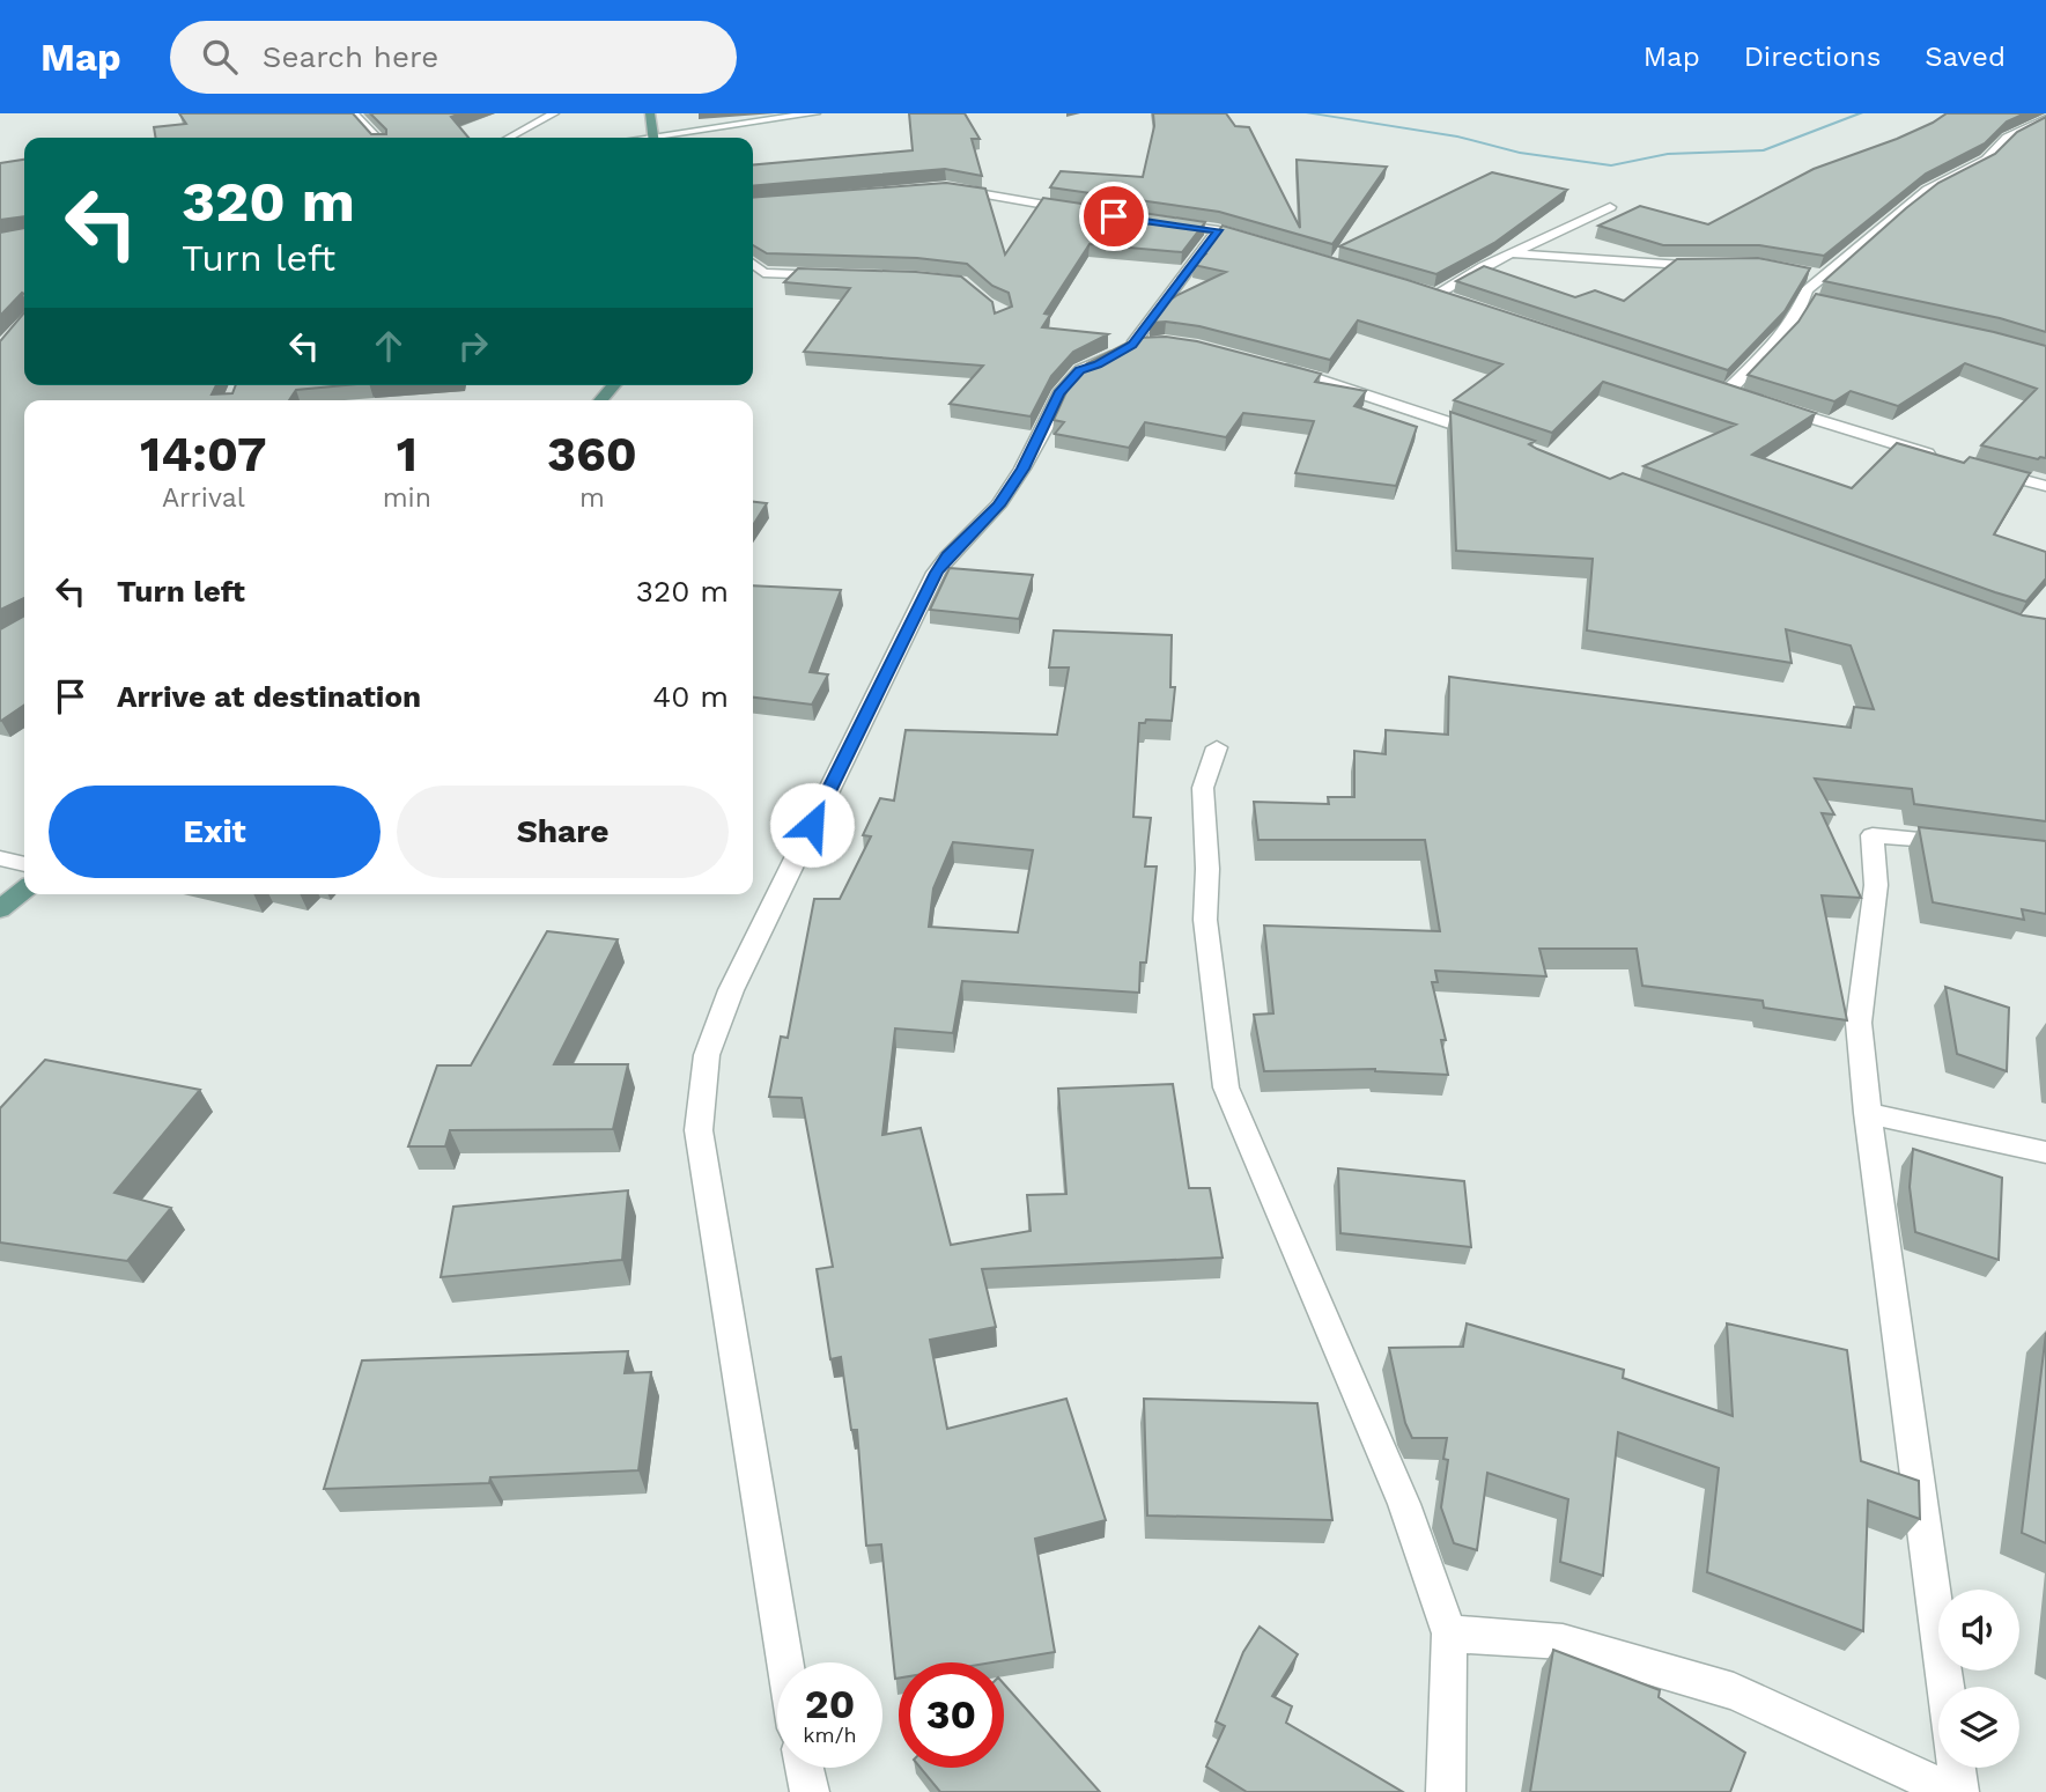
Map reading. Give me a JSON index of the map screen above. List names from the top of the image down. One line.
{"page":{"header":"Map","search":"Search here","nav":["Map","Directions","Saved"],"turn":["320 m","Turn left"],"eta":["14:07","Arrival","1","min","360","m"],"list":[{"name":"Turn left","value":"320 m"},{"name":"Arrive at destination","value":"40 m"}],"buttons":["Exit","Share"],"speed":"20 km/h","limit":"30"}}
